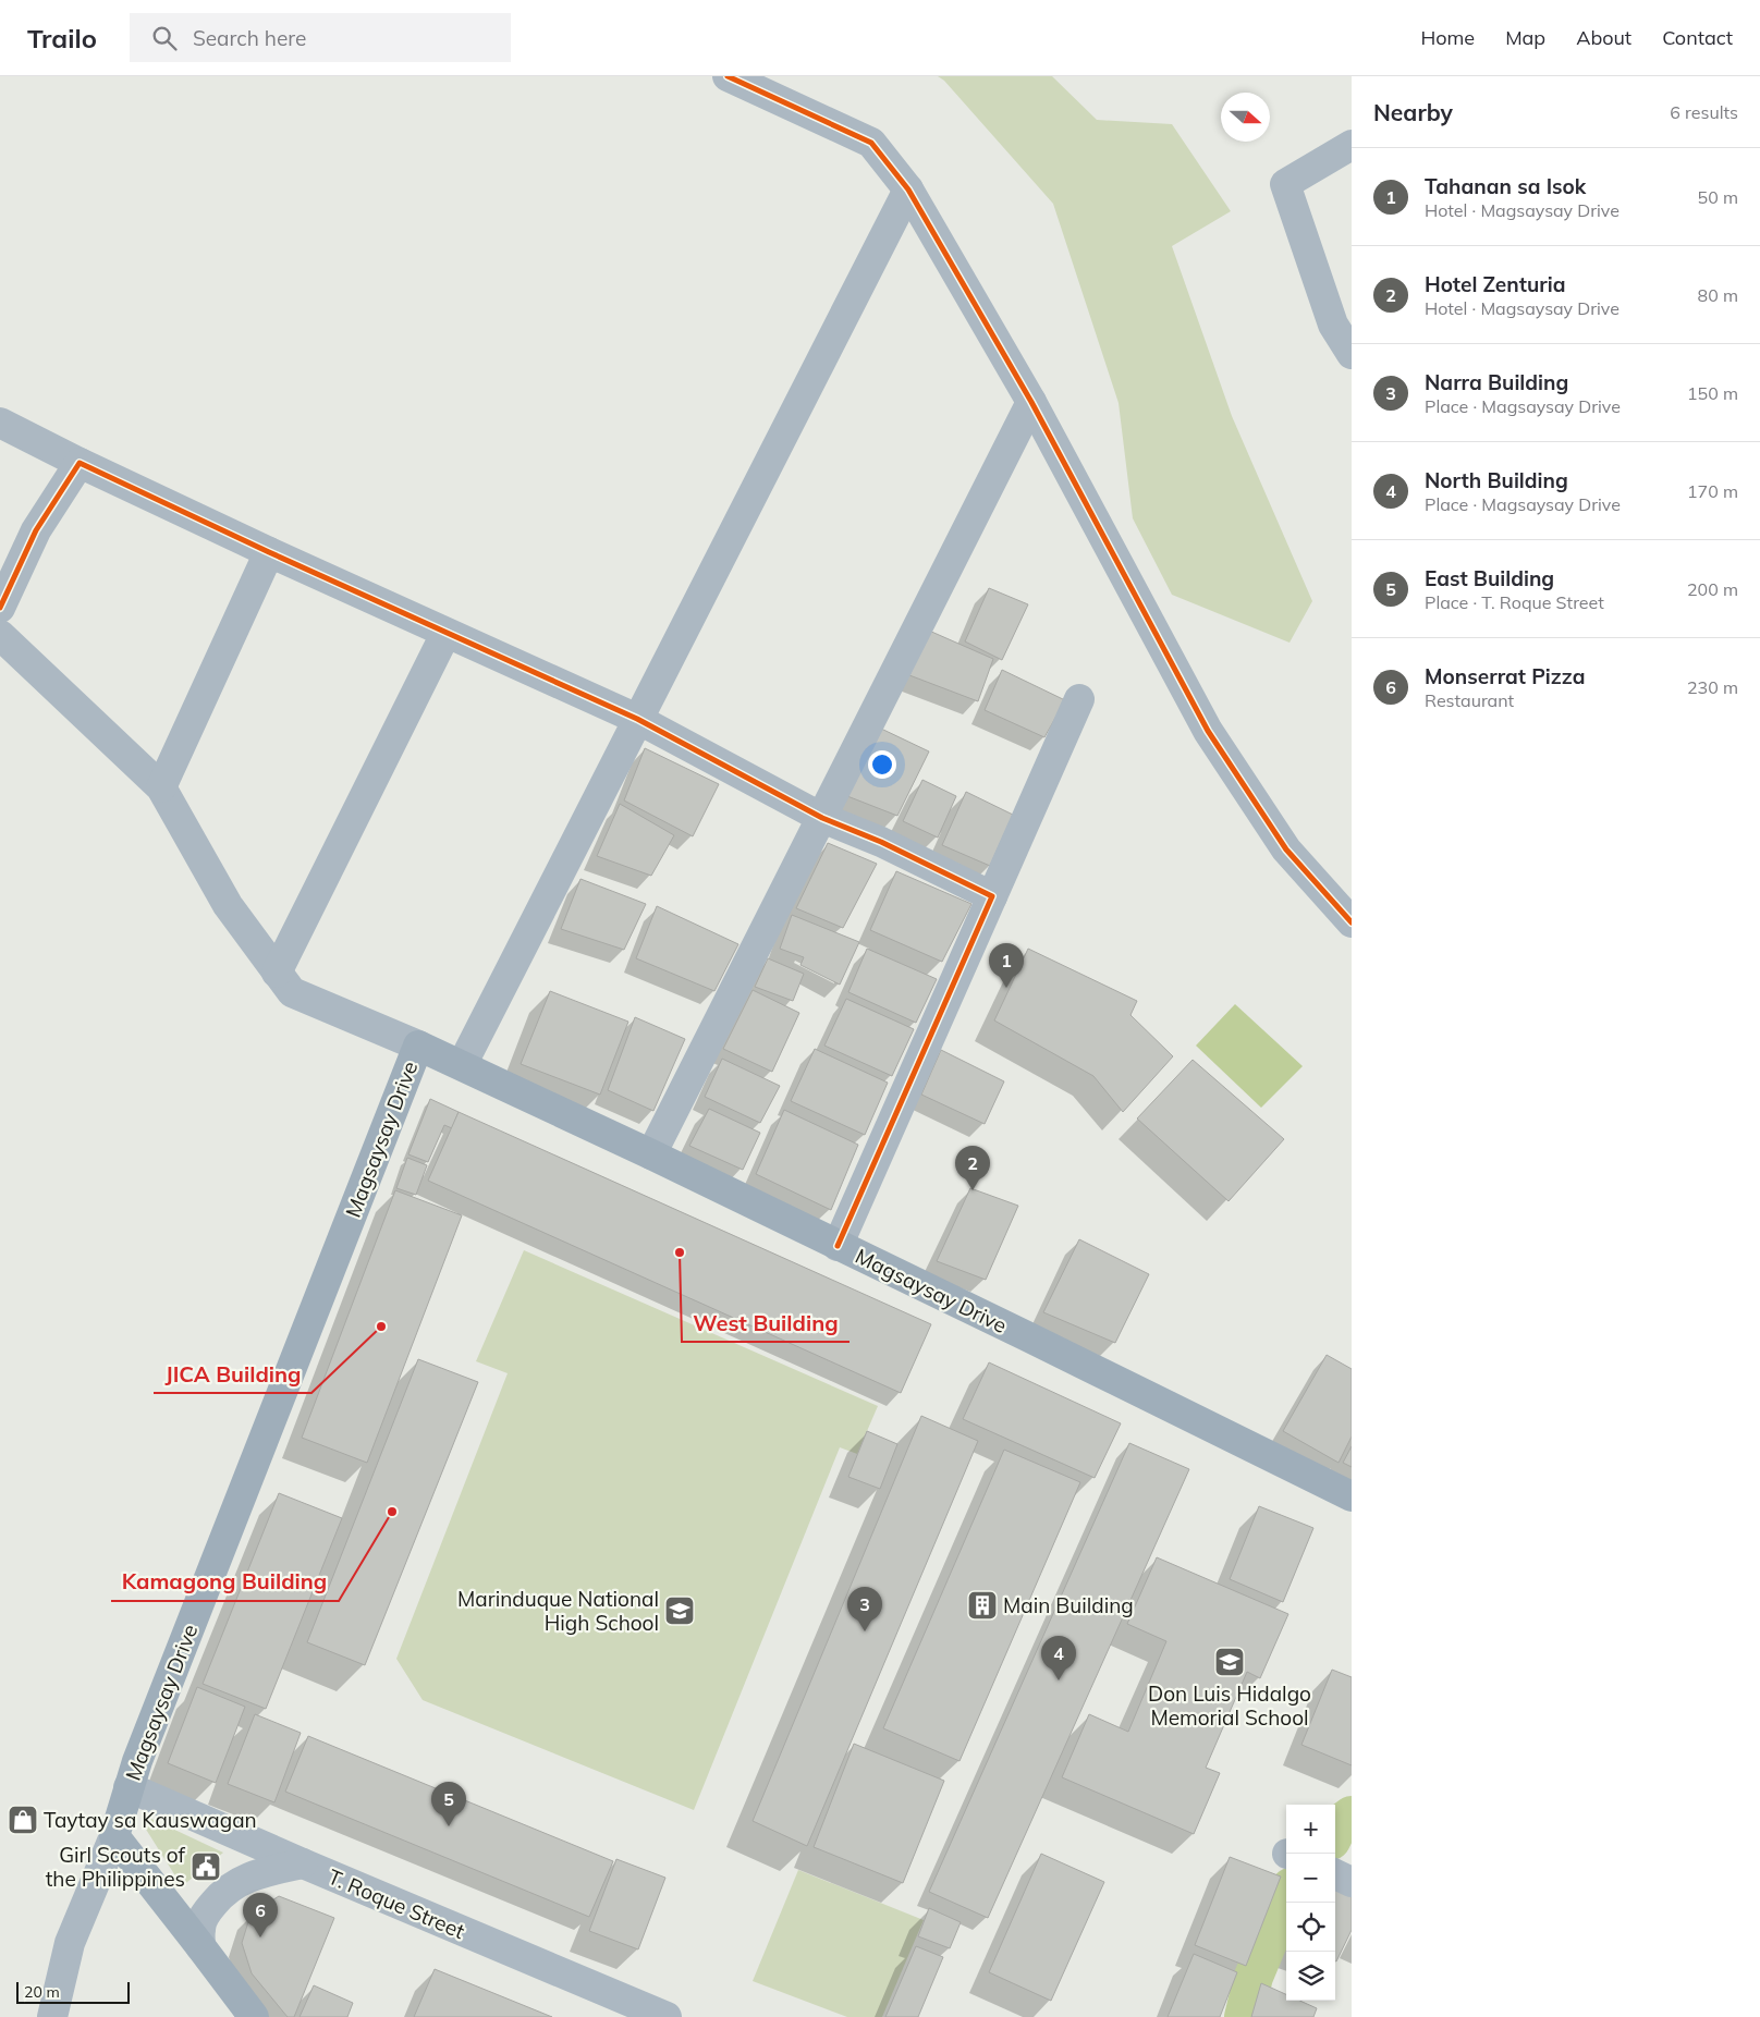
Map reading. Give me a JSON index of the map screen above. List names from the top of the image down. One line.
{"streets":{"main road":["Magsaysay Drive"],"street":["T. Roque Street"]},"crossings":[["Magsaysay Drive","T. Roque Street"]],"places":{"other":["West Building","JICA Building","Kamagong Building"],"building":["Main Building"],"school or university":["Marinduque National High School","Don Luis Hidalgo Memorial School"],"shop":["Taytay sa Kauswagan"],"public building":["Girl Scouts of the Philippines"]},"scale_bar":"20 m","north":"right","page":{"header":"Trailo","search":"Search here","nav":["Home","Map","About","Contact"],"heading":["Nearby","6 results"],"list":[{"mark":"1","name":"Tahanan sa Isok","note":"Hotel · Magsaysay Drive","value":"50 m"},{"mark":"2","name":"Hotel Zenturia","note":"Hotel · Magsaysay Drive","value":"80 m"},{"mark":"3","name":"Narra Building","note":"Place · Magsaysay Drive","value":"150 m"},{"mark":"4","name":"North Building","note":"Place · Magsaysay Drive","value":"170 m"},{"mark":"5","name":"East Building","note":"Place · T. Roque Street","value":"200 m"},{"mark":"6","name":"Monserrat Pizza","note":"Restaurant","value":"230 m"}],"pins":["1","2","3","4","5","6"],"map_buttons":["+","−"],"scale":"20 m"}}
